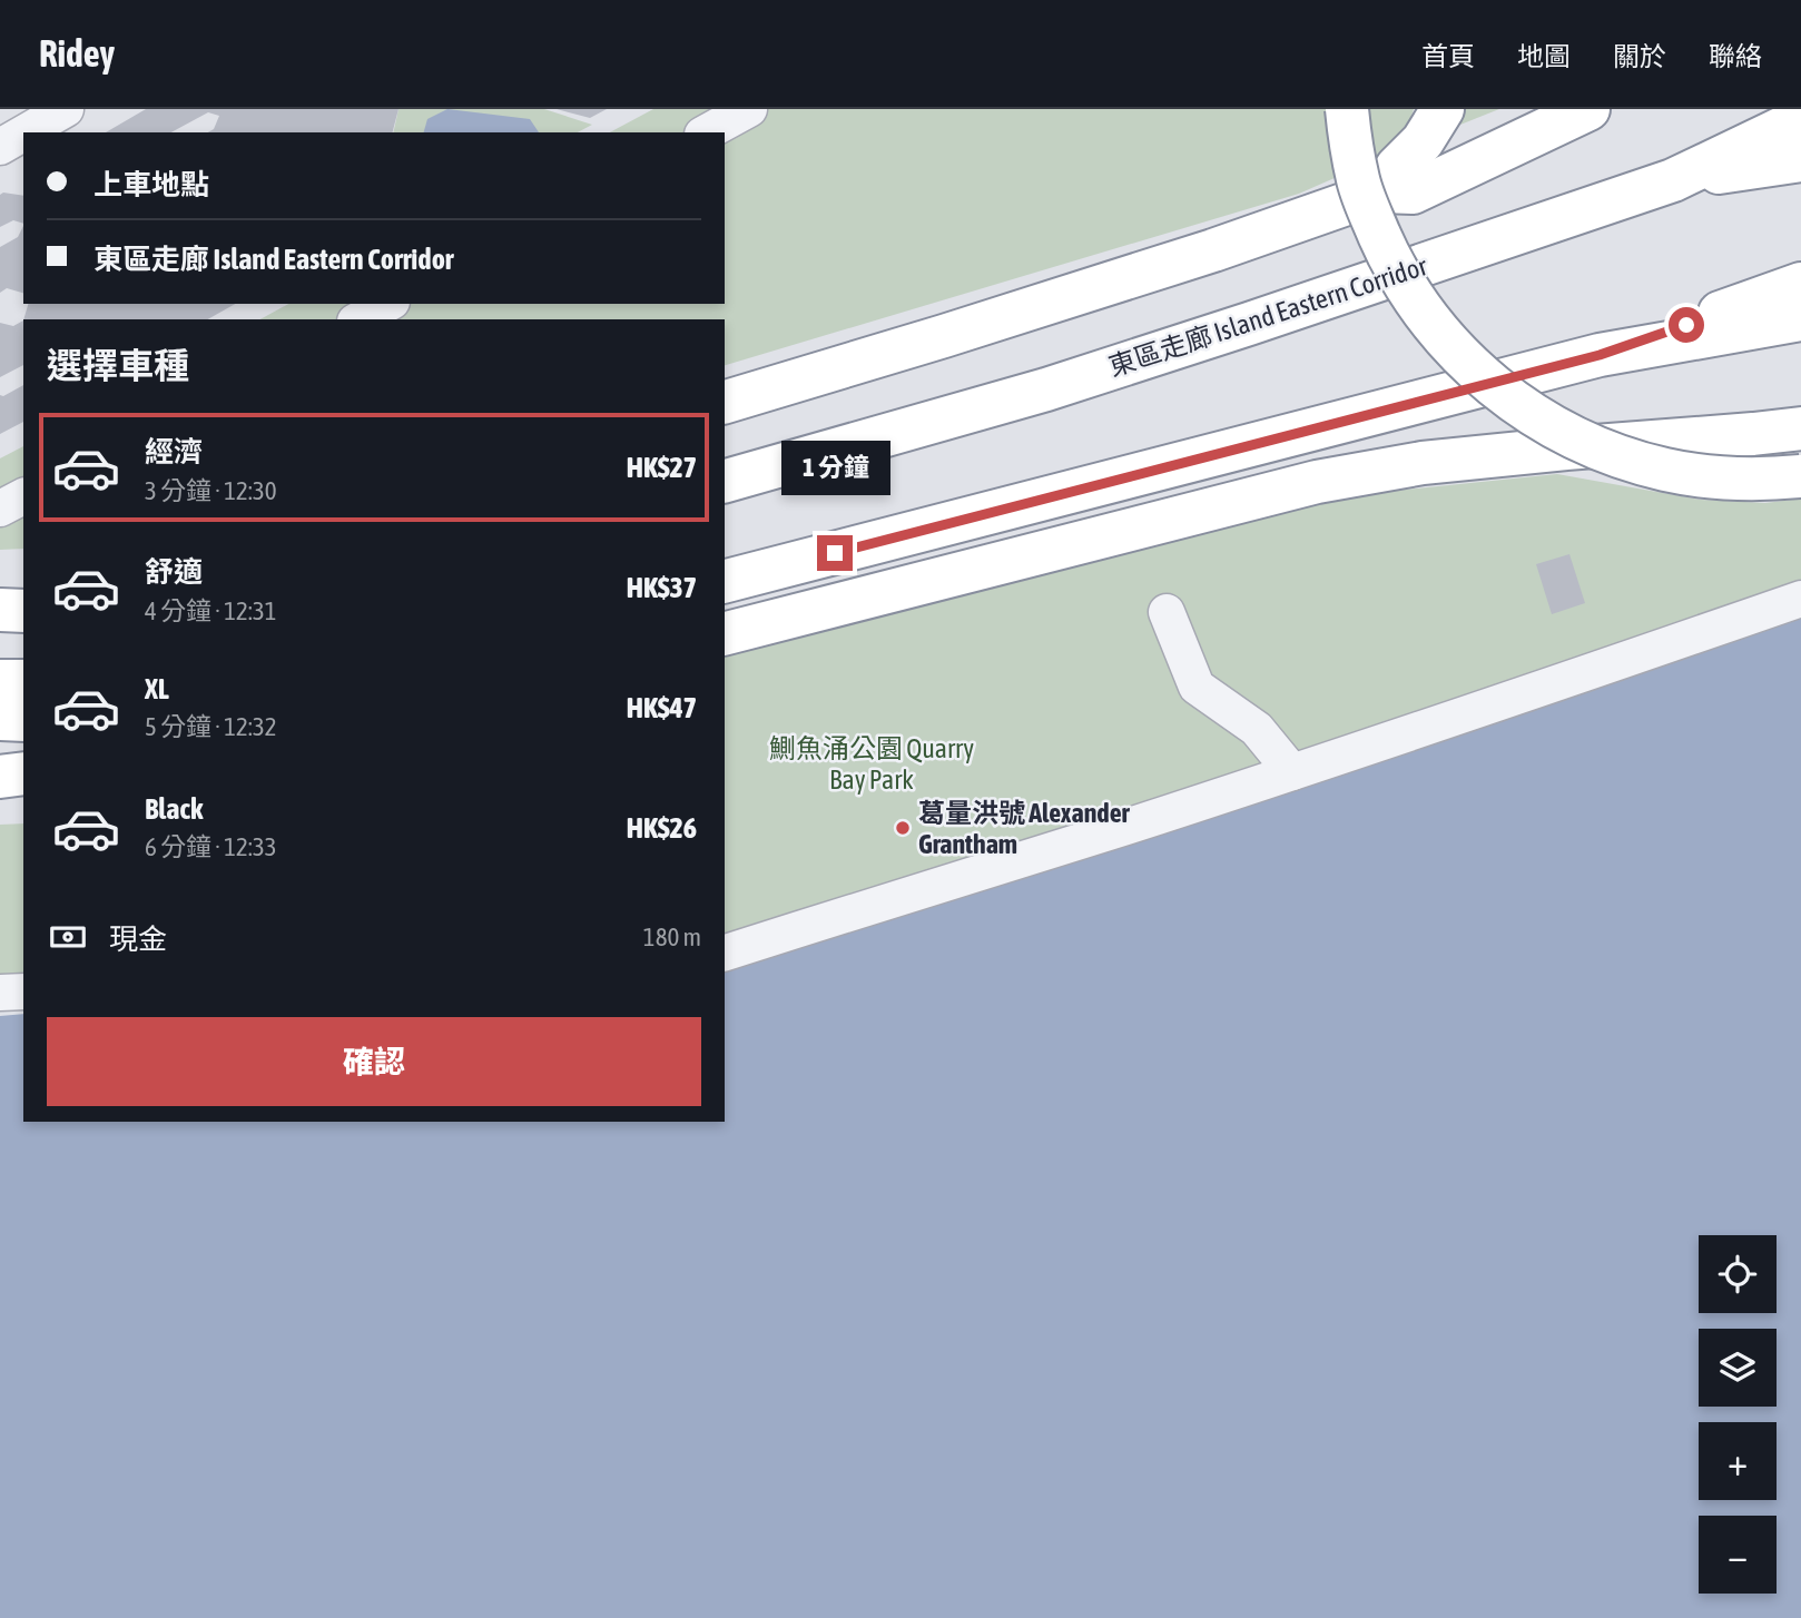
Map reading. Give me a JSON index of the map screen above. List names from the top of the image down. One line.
{"streets":{"highway":["東區走廊 Island Eastern Corridor"]},"parks":["鰂魚涌公園 Quarry Bay Park"],"places":["葛量洪號 Alexander Grantham"],"page":{"header":"Ridey","nav":["首頁","地圖","關於","聯絡"],"banner":["上車地點","東區走廊 Island Eastern Corridor"],"heading":"選擇車種","list":[{"name":"經濟","note":"3 分鐘 · 12:30","value":"HK$27"},{"name":"舒適","note":"4 分鐘 · 12:31","value":"HK$37"},{"name":"XL","note":"5 分鐘 · 12:32","value":"HK$47"},{"name":"Black","note":"6 分鐘 · 12:33","value":"HK$26"}],"bubble":"1 分鐘","pay":["現金","180 m"],"buttons":"確認","map_buttons":["+","−"]}}
